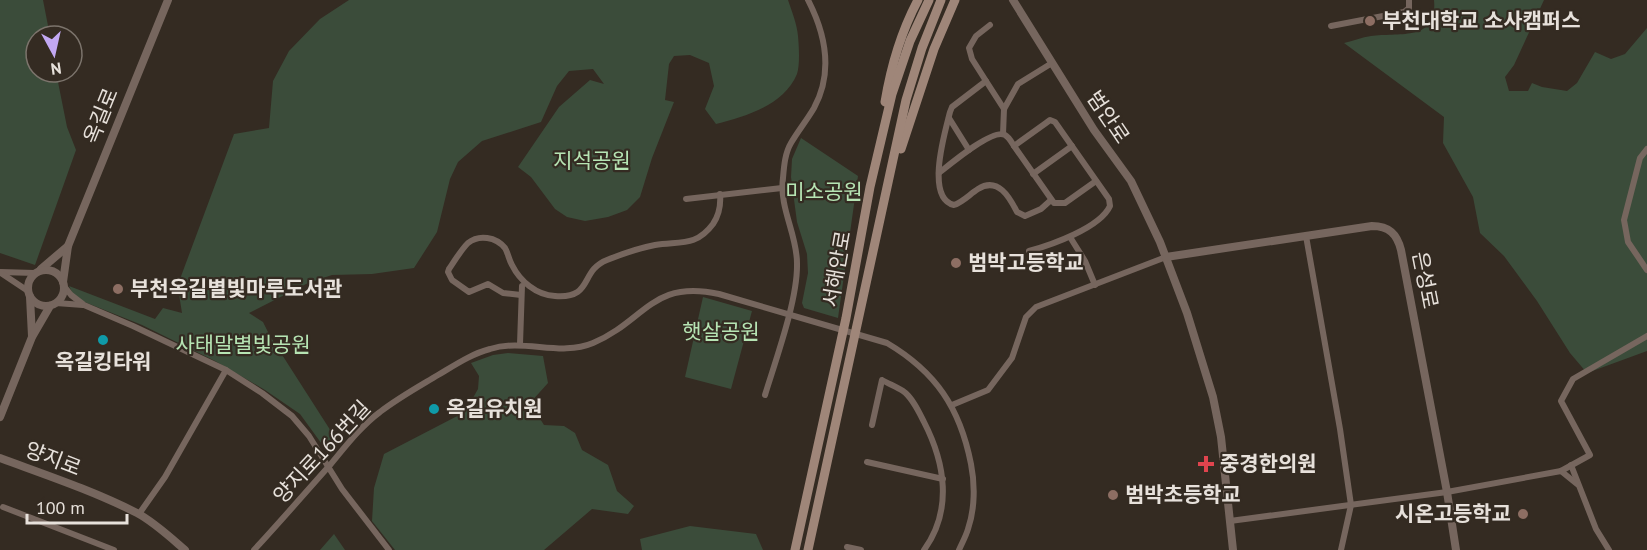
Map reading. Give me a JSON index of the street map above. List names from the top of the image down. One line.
{"streets":{"main road":["서해안로"],"street":["옥길로","범안로","은성로","양지로166번길","양지로"]},"crossings":[["범안로","은성로"]],"parks":["지석공원","미소공원","햇살공원","사태말별빛공원"],"places":{"other":["부천대학교 소사캠퍼스","범박고등학교","부천옥길별빛마루도서관","옥길킹타워","옥길유치원","범박초등학교","시온고등학교"],"health":["중경한의원"]},"scale_bar":"100 m","north":"bottom"}
